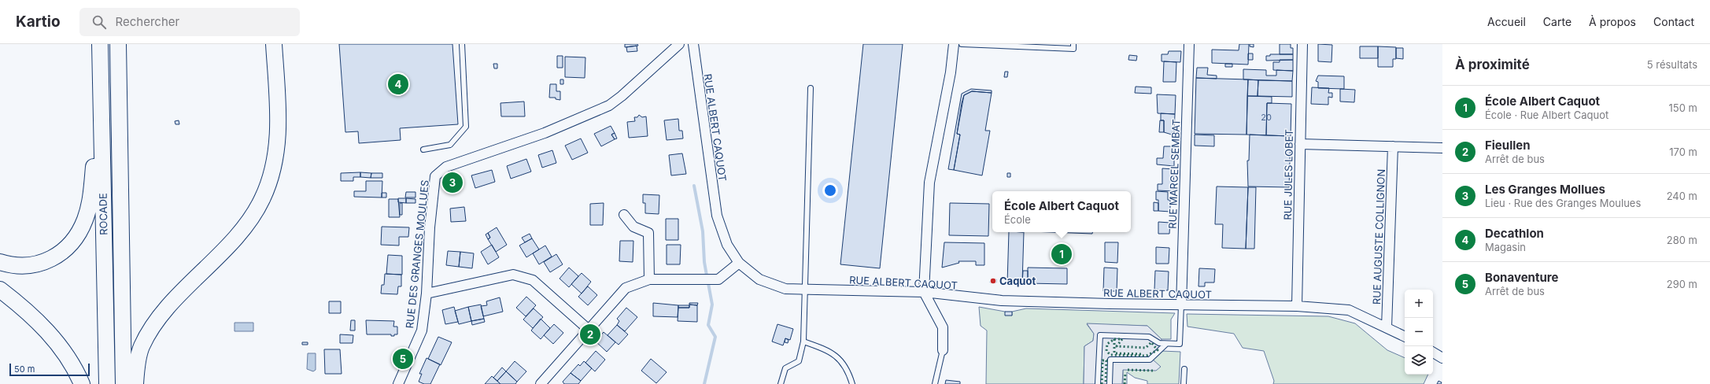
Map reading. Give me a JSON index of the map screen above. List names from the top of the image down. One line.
{"streets":{"highway":["ROCADE"],"street":["RUE ALBERT CAQUOT","RUE MARCEL SEMBAT","RUE JULES LOBET","RUE AUGUSTE COLLIGNON","RUE DES GRANGES MOULUES"]},"crossings":[["RUE ALBERT CAQUOT","RUE MARCEL SEMBAT"],["RUE ALBERT CAQUOT","RUE JULES LOBET"],["RUE ALBERT CAQUOT","RUE AUGUSTE COLLIGNON"]],"places":["Caquot"],"house_numbers":["20"],"scale_bar":"50 m","page":{"header":"Kartio","search":"Rechercher","nav":["Accueil","Carte","À propos","Contact"],"heading":["À proximité","5 résultats"],"pins":["4","3","1","2","5"],"list":[{"mark":"1","name":"École Albert Caquot","note":"École · Rue Albert Caquot","value":"150 m"},{"mark":"2","name":"Fieullen","note":"Arrêt de bus","value":"170 m"},{"mark":"3","name":"Les Granges Mollues","note":"Lieu · Rue des Granges Moulues","value":"240 m"},{"mark":"4","name":"Decathlon","note":"Magasin","value":"280 m"},{"mark":"5","name":"Bonaventure","note":"Arrêt de bus","value":"290 m"}],"popup":["École Albert Caquot","École"],"map_buttons":["+","−"],"scale":"50 m"}}
